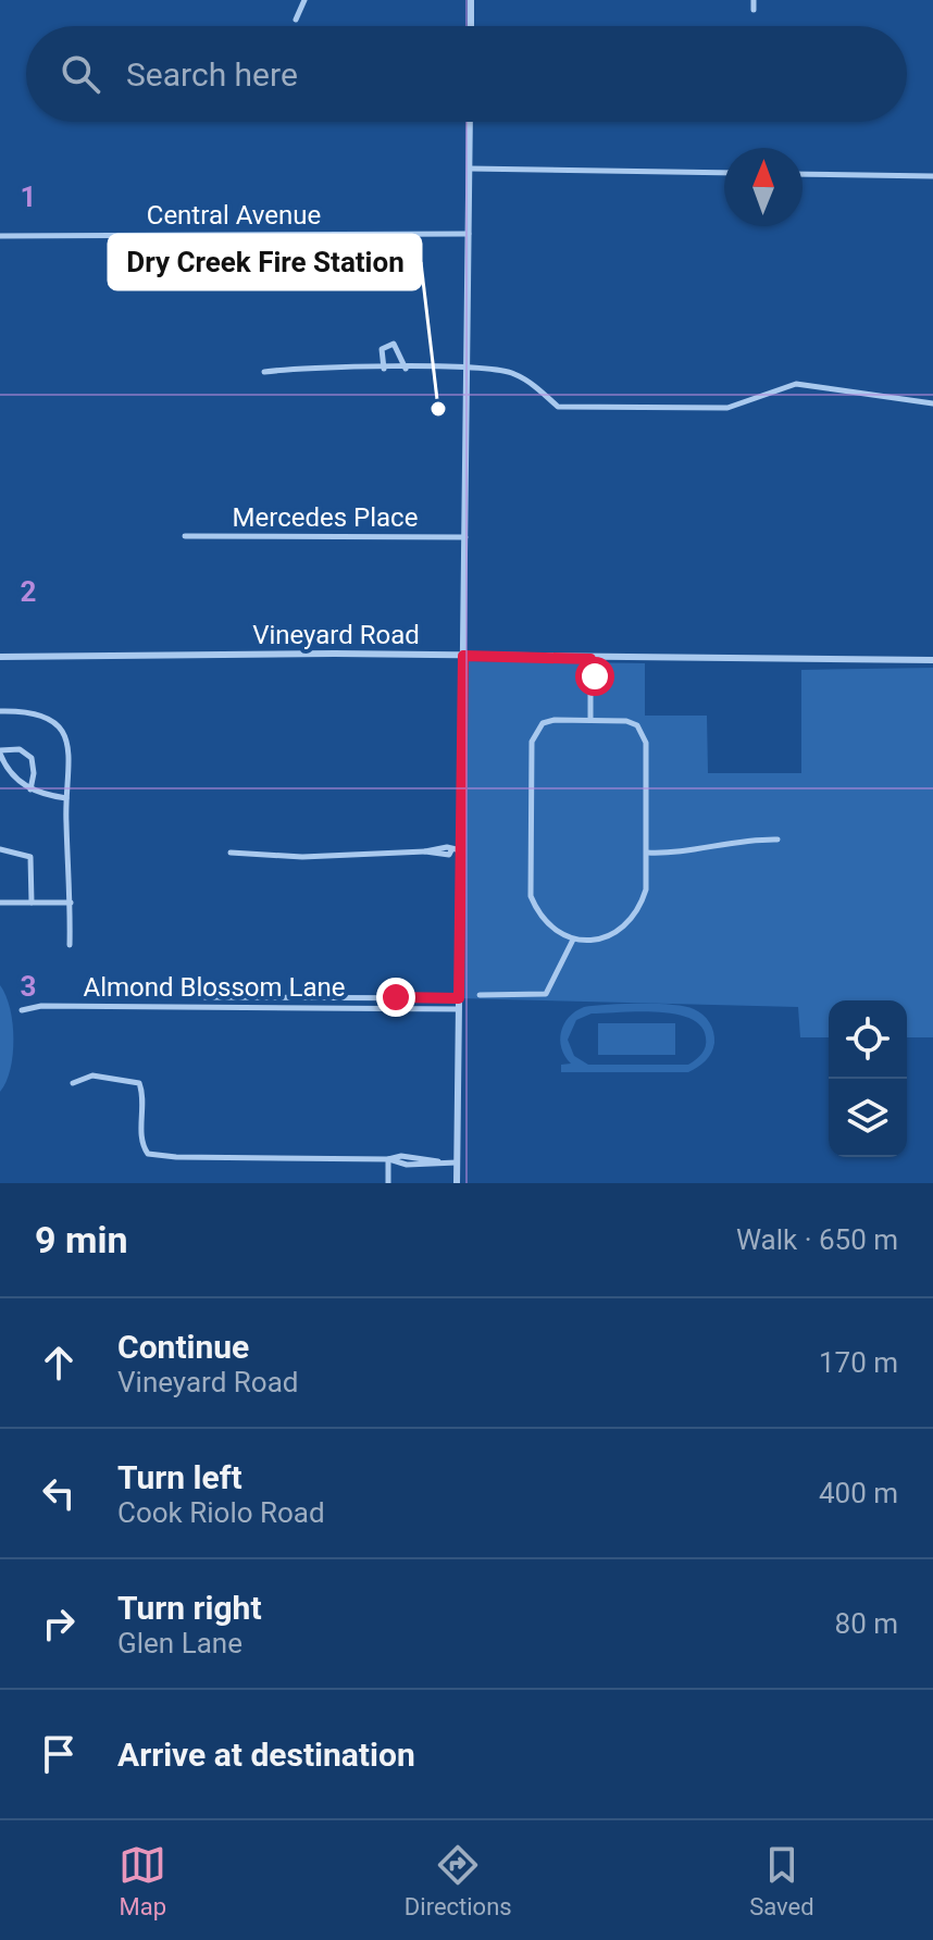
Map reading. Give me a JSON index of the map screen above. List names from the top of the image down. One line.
{"streets":{"street":["Central Avenue","Mercedes Place","Vineyard Road","Almond Blossom Lane"]},"places":["Dry Creek Fire Station"],"north":"top","page":{"search":"Search here","heading":["9 min","Walk · 650 m"],"list":[["Continue","Vineyard Road","170 m"],["Turn left","Cook Riolo Road","400 m"],["Turn right","Glen Lane","80 m"],"Arrive at destination"],"nav":["Map","Directions","Saved"]},"grid":{"rows":["1","2","3"]}}
